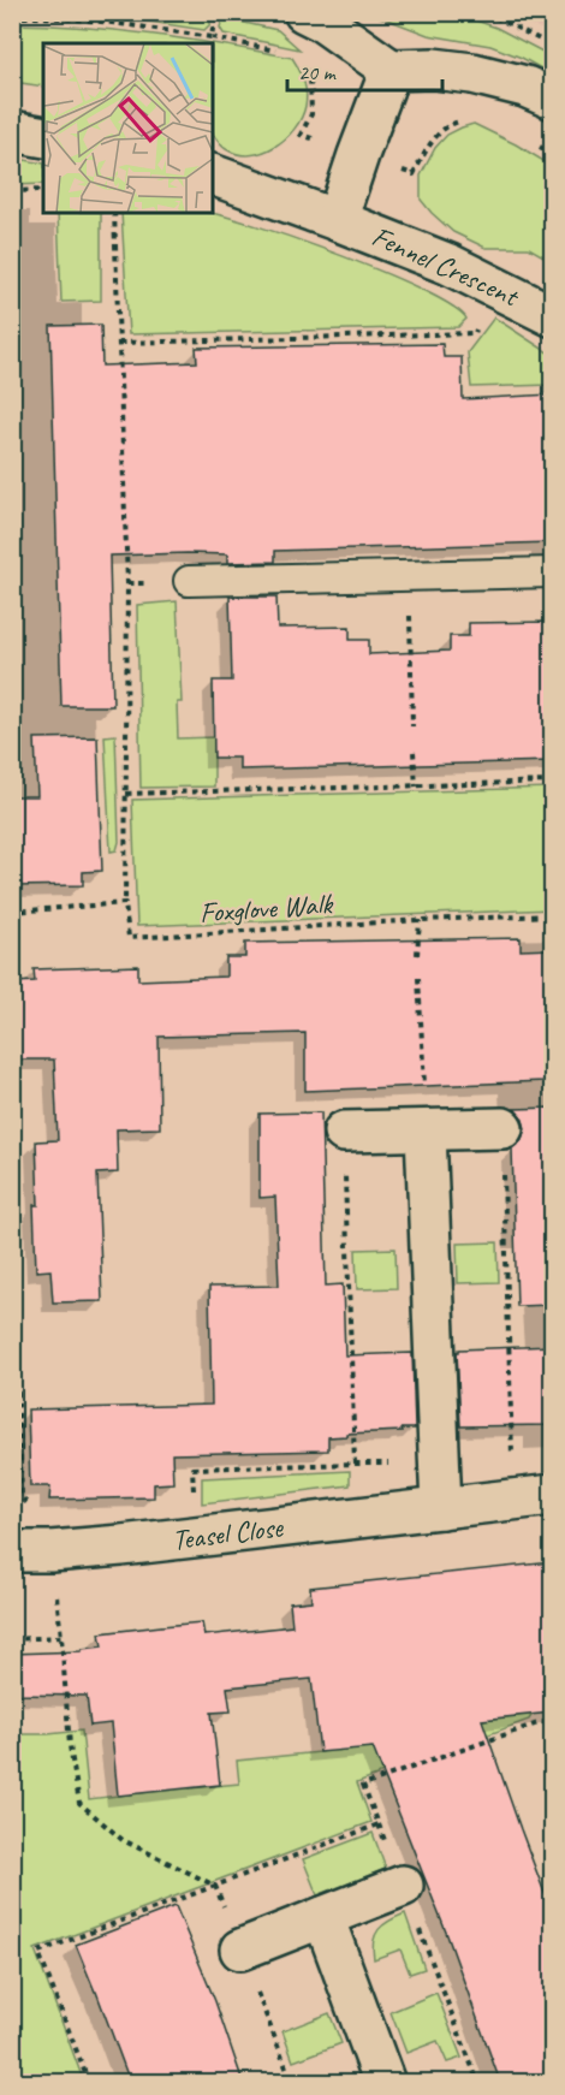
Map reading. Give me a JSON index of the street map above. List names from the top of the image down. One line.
{"streets":{"street":["Fennel Crescent","Teasel Close"],"path":["Foxglove Walk"]},"scale_bar":"20 m"}
